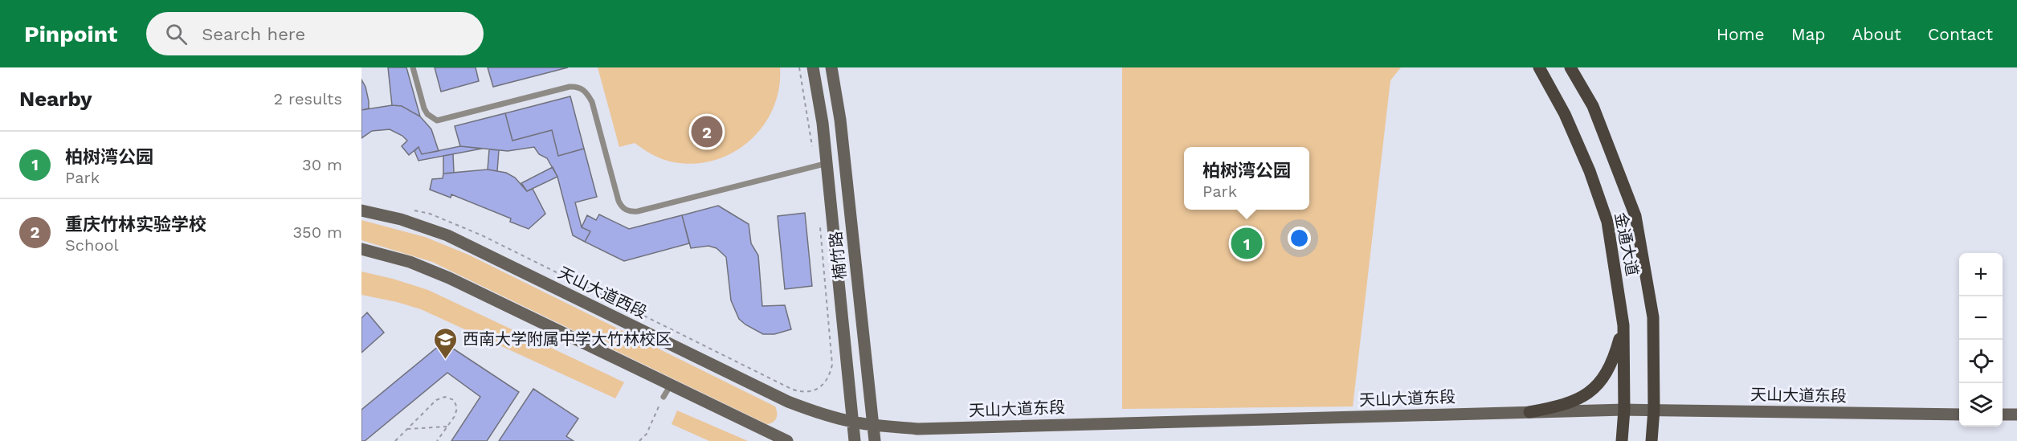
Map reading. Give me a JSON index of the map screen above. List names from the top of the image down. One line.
{"streets":{"main road":["金通大道","楠竹路","天山大道西段","天山大道东段"]},"crossings":[["金通大道","天山大道东段"],["楠竹路","天山大道西段"],["楠竹路","天山大道东段"],["天山大道西段","天山大道东段"]],"places":{"school or university":["西南大学附属中学大竹林校区"]},"page":{"header":"Pinpoint","search":"Search here","nav":["Home","Map","About","Contact"],"heading":["Nearby","2 results"],"pins":["2","1"],"list":[{"mark":"1","name":"柏树湾公园","note":"Park","value":"30 m"},{"mark":"2","name":"重庆竹林实验学校","note":"School","value":"350 m"}],"popup":["柏树湾公园","Park"],"map_buttons":["+","−"]}}
